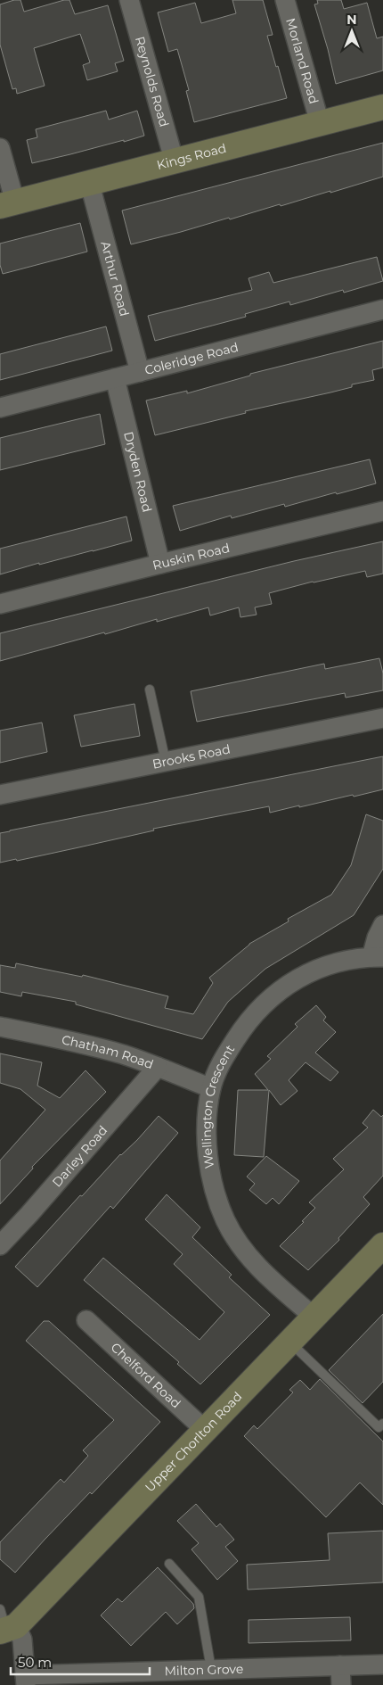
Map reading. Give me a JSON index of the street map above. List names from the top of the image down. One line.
{"streets":{"main road":["Kings Road","Upper Chorlton Road"],"street":["Morland Road","Reynolds Road","Arthur Road","Coleridge Road","Dryden Road","Ruskin Road","Brooks Road","Chatham Road","Wellington Crescent","Darley Road","Chelford Road","Milton Grove"]},"crossings":[["Morland Road","Kings Road"],["Reynolds Road","Kings Road"],["Kings Road","Arthur Road"],["Arthur Road","Coleridge Road"],["Coleridge Road","Dryden Road"],["Dryden Road","Ruskin Road"],["Chatham Road","Wellington Crescent"],["Chatham Road","Darley Road"],["Wellington Crescent","Upper Chorlton Road"],["Chelford Road","Upper Chorlton Road"]],"scale_bar":"50 m","north":"top"}
